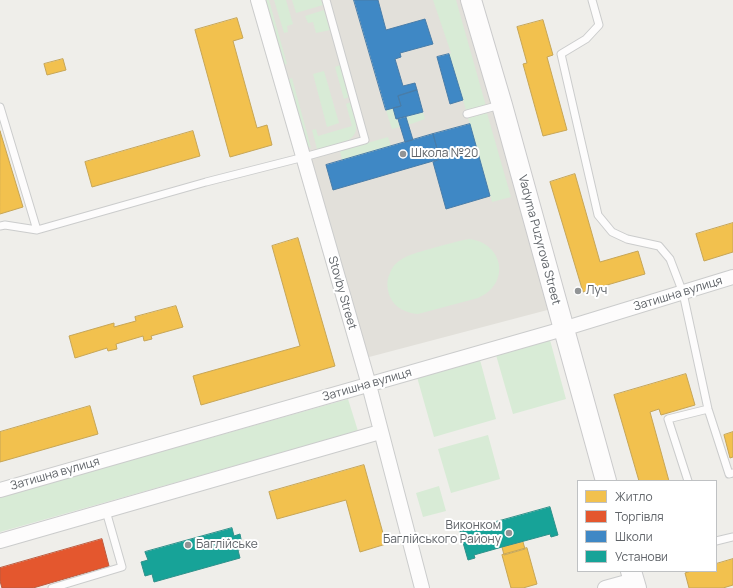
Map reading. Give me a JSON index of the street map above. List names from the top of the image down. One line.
{"streets":{"street":["Vadyma Puzyrova Street","Stovby Street","Затишна вулиця"]},"crossings":[["Vadyma Puzyrova Street","Затишна вулиця"],["Stovby Street","Затишна вулиця"]],"places":["Школа №20","Луч","Виконком Баглійського Району","Баглійське"],"legend":["Житло","Торгівля","Школи","Установи"]}
